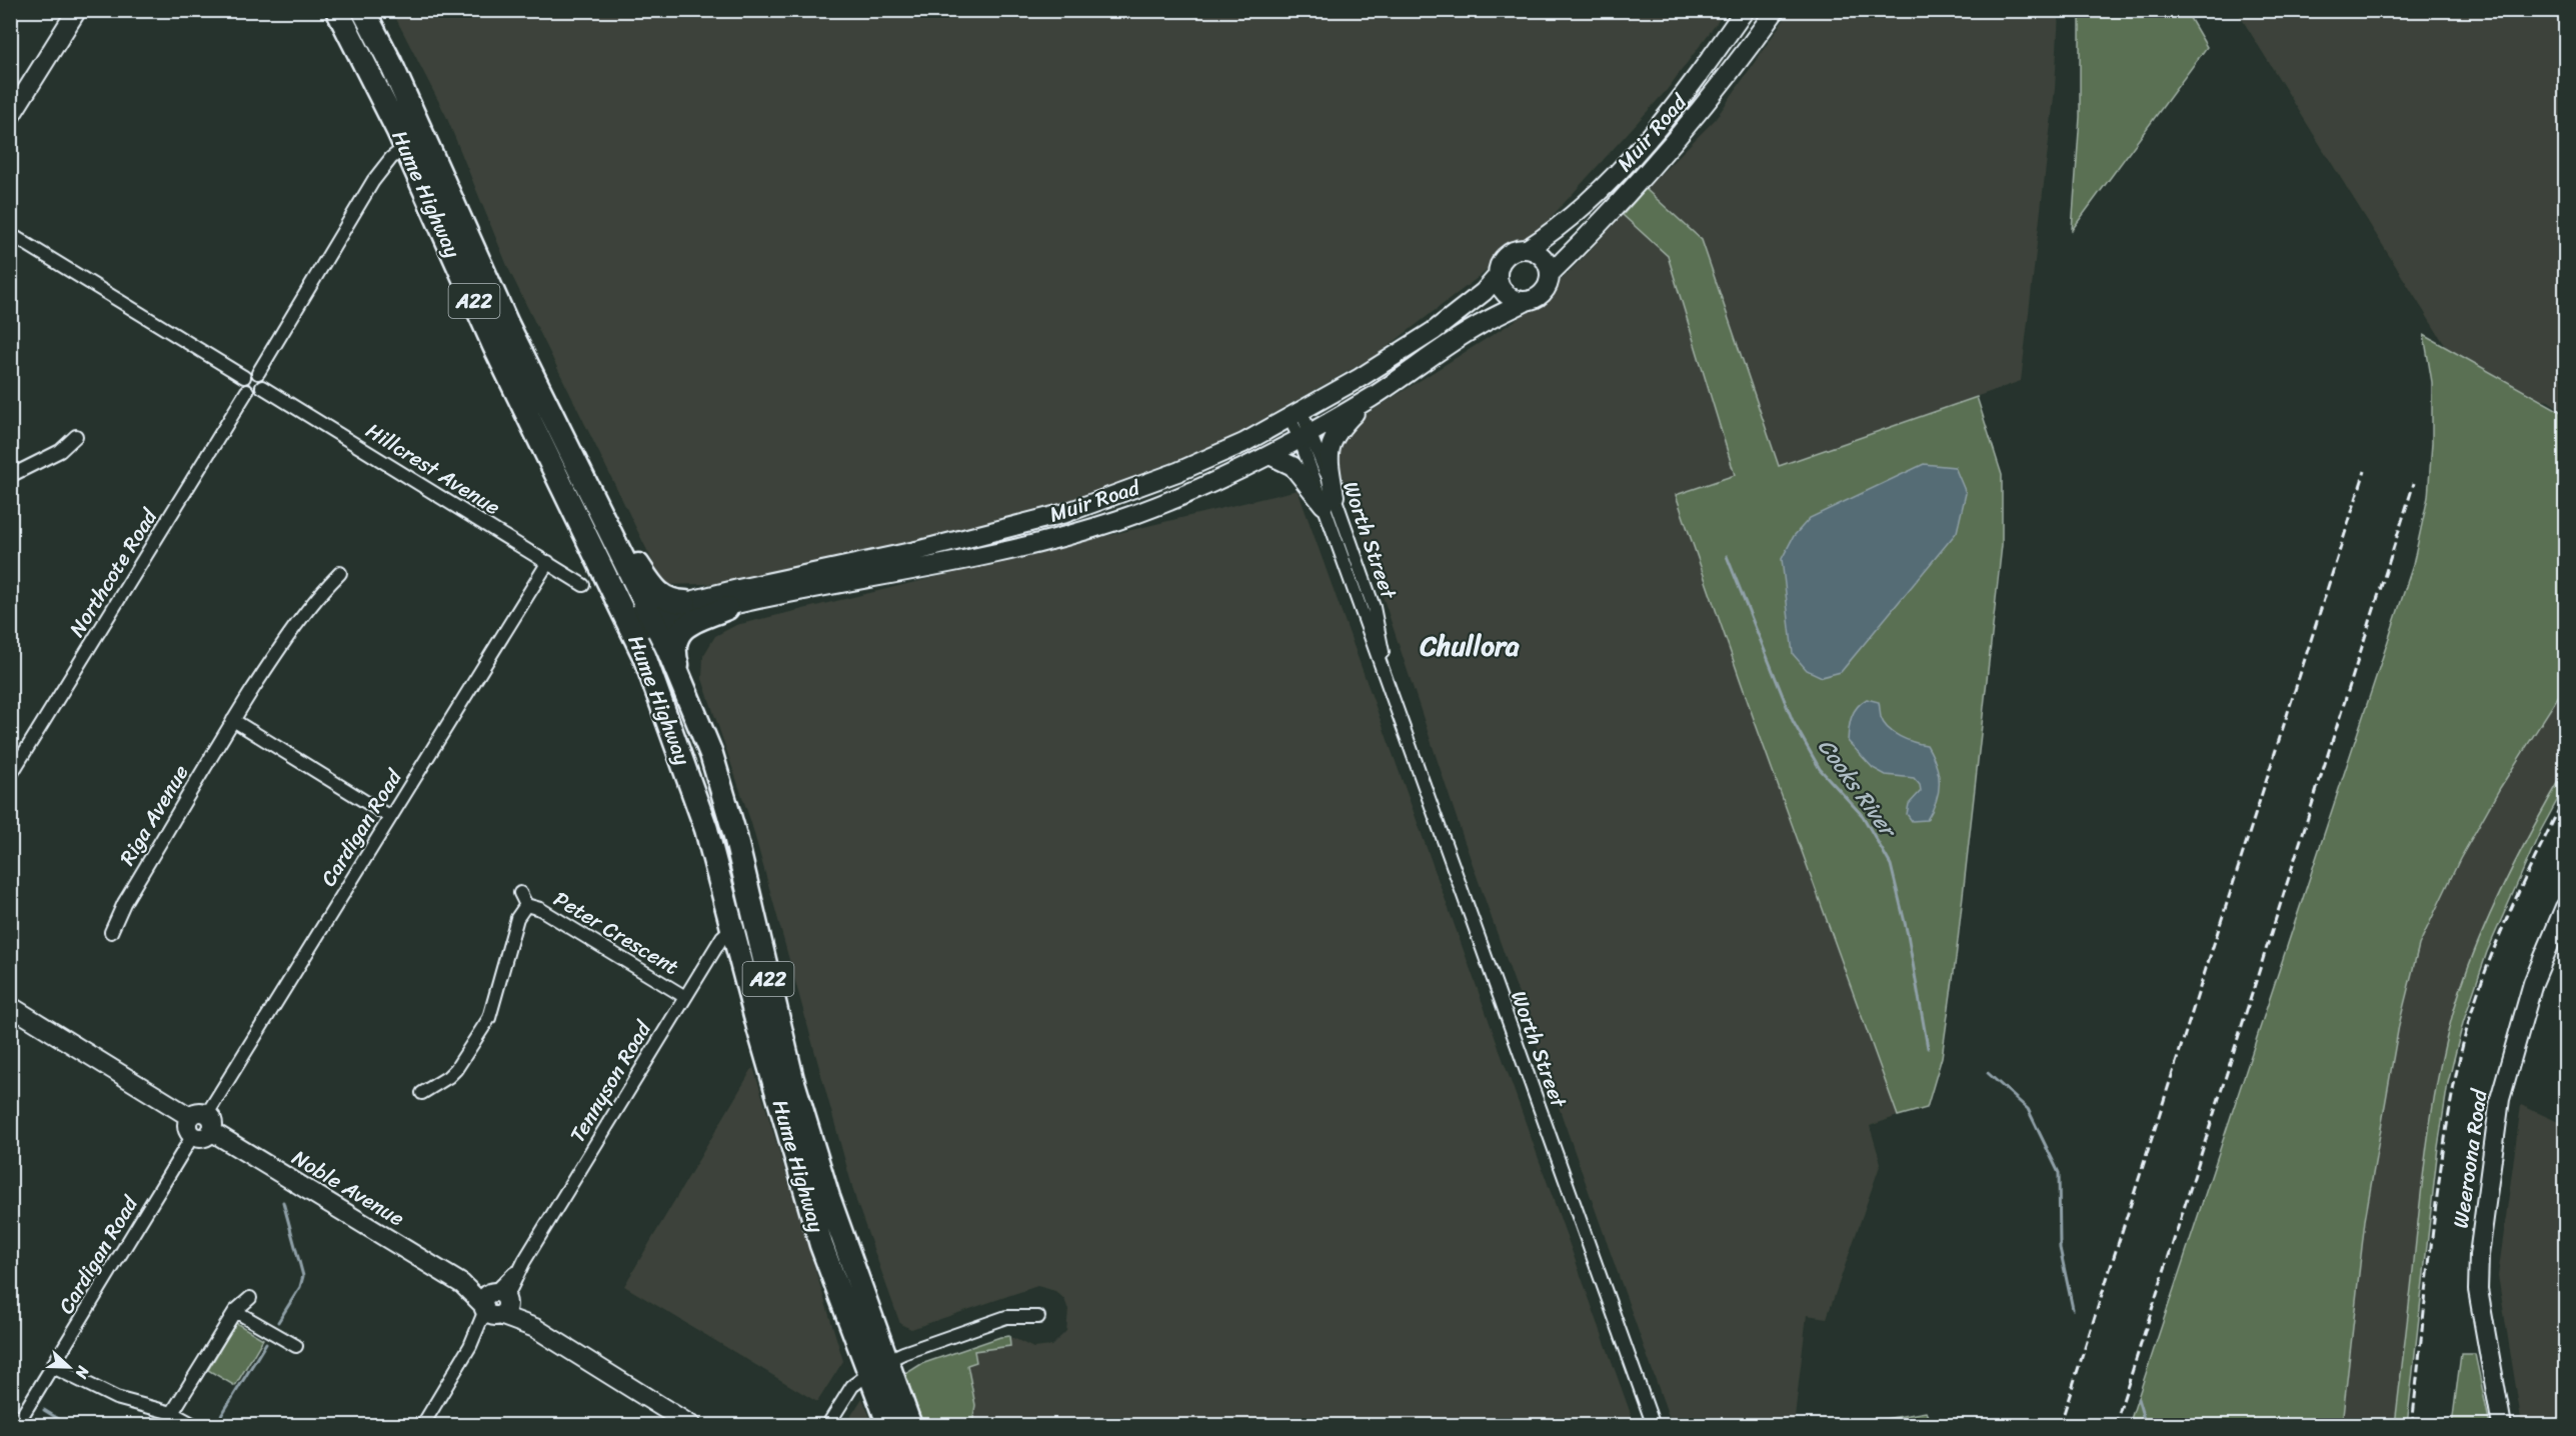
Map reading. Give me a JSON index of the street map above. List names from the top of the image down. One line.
{"streets":{"highway":["Hume Highway","A22"],"street":["Muir Road","Hillcrest Avenue","Worth Street","Northcote Road","Riga Avenue","Cardigan Road","Peter Crescent","Tennyson Road","Weeroona Road","Noble Avenue"]},"crossings":[["Muir Road","Hume Highway"],["Muir Road","Worth Street"],["Hume Highway","Tennyson Road"],["Hillcrest Avenue","Northcote Road"],["Hillcrest Avenue","Cardigan Road"],["Cardigan Road","Noble Avenue"],["Peter Crescent","Tennyson Road"],["Tennyson Road","Noble Avenue"]],"districts":["Chullora"],"water":["Cooks River"],"north":"right"}
